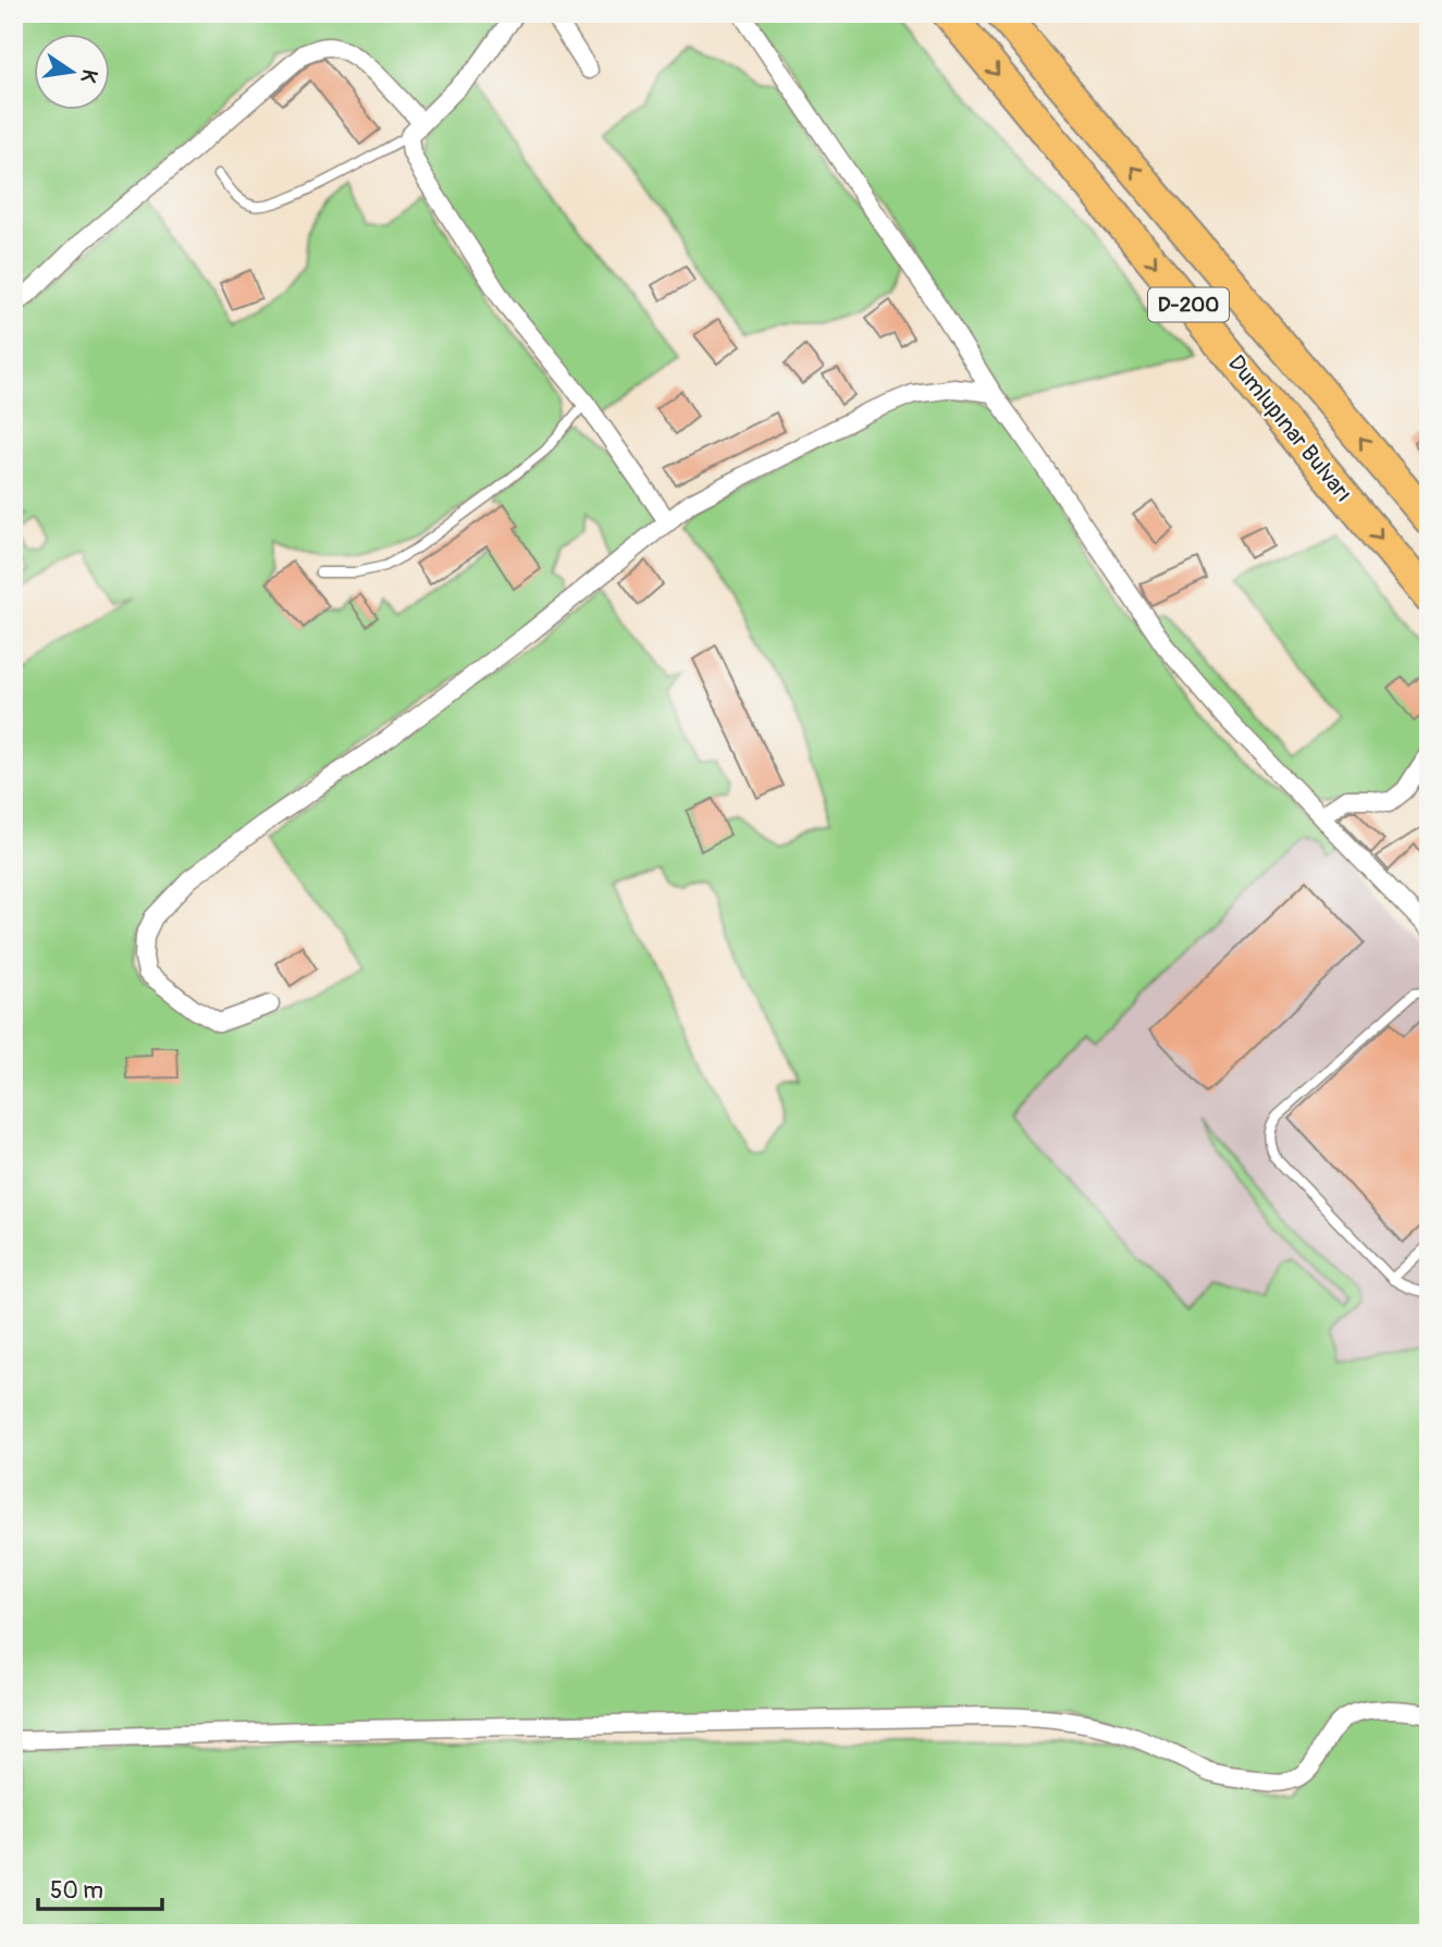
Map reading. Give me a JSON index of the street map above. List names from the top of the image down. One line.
{"streets":{"highway":["D-200","Dumlupınar Bulvarı"]},"scale_bar":"50 m","north":"right"}
